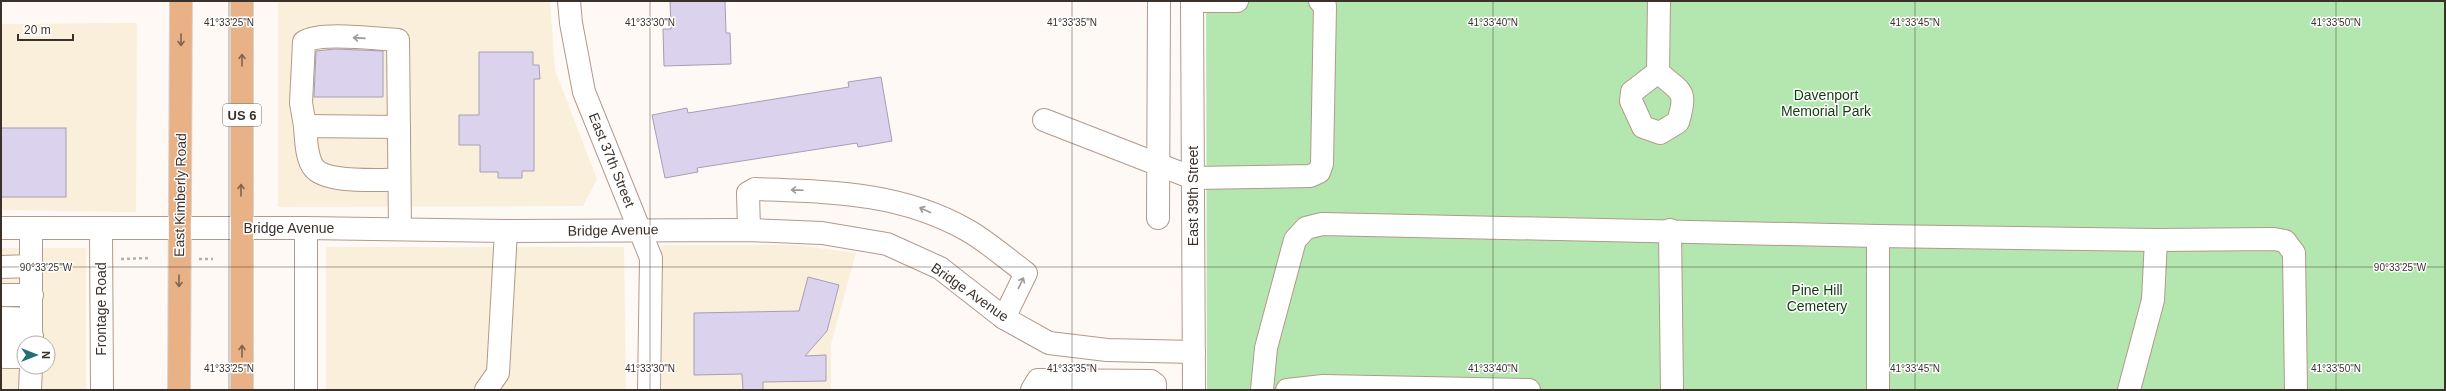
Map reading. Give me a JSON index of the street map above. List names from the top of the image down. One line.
{"streets":{"main road":["US 6","East Kimberly Road"],"street":["East 37th Street","East 39th Street","Bridge Avenue","Frontage Road"]},"crossings":[["US 6","Bridge Avenue"],["East 37th Street","Bridge Avenue"],["East Kimberly Road","Bridge Avenue"],["East 39th Street","Bridge Avenue"],["Bridge Avenue","Frontage Road"]],"parks":["Davenport Memorial Park","Pine Hill Cemetery"],"scale_bar":"20 m","north":"right","coordinates":["41°33'25\"N","41°33'30\"N","41°33'35\"N","41°33'40\"N","41°33'45\"N","41°33'50\"N","90°33'25\"W"]}
